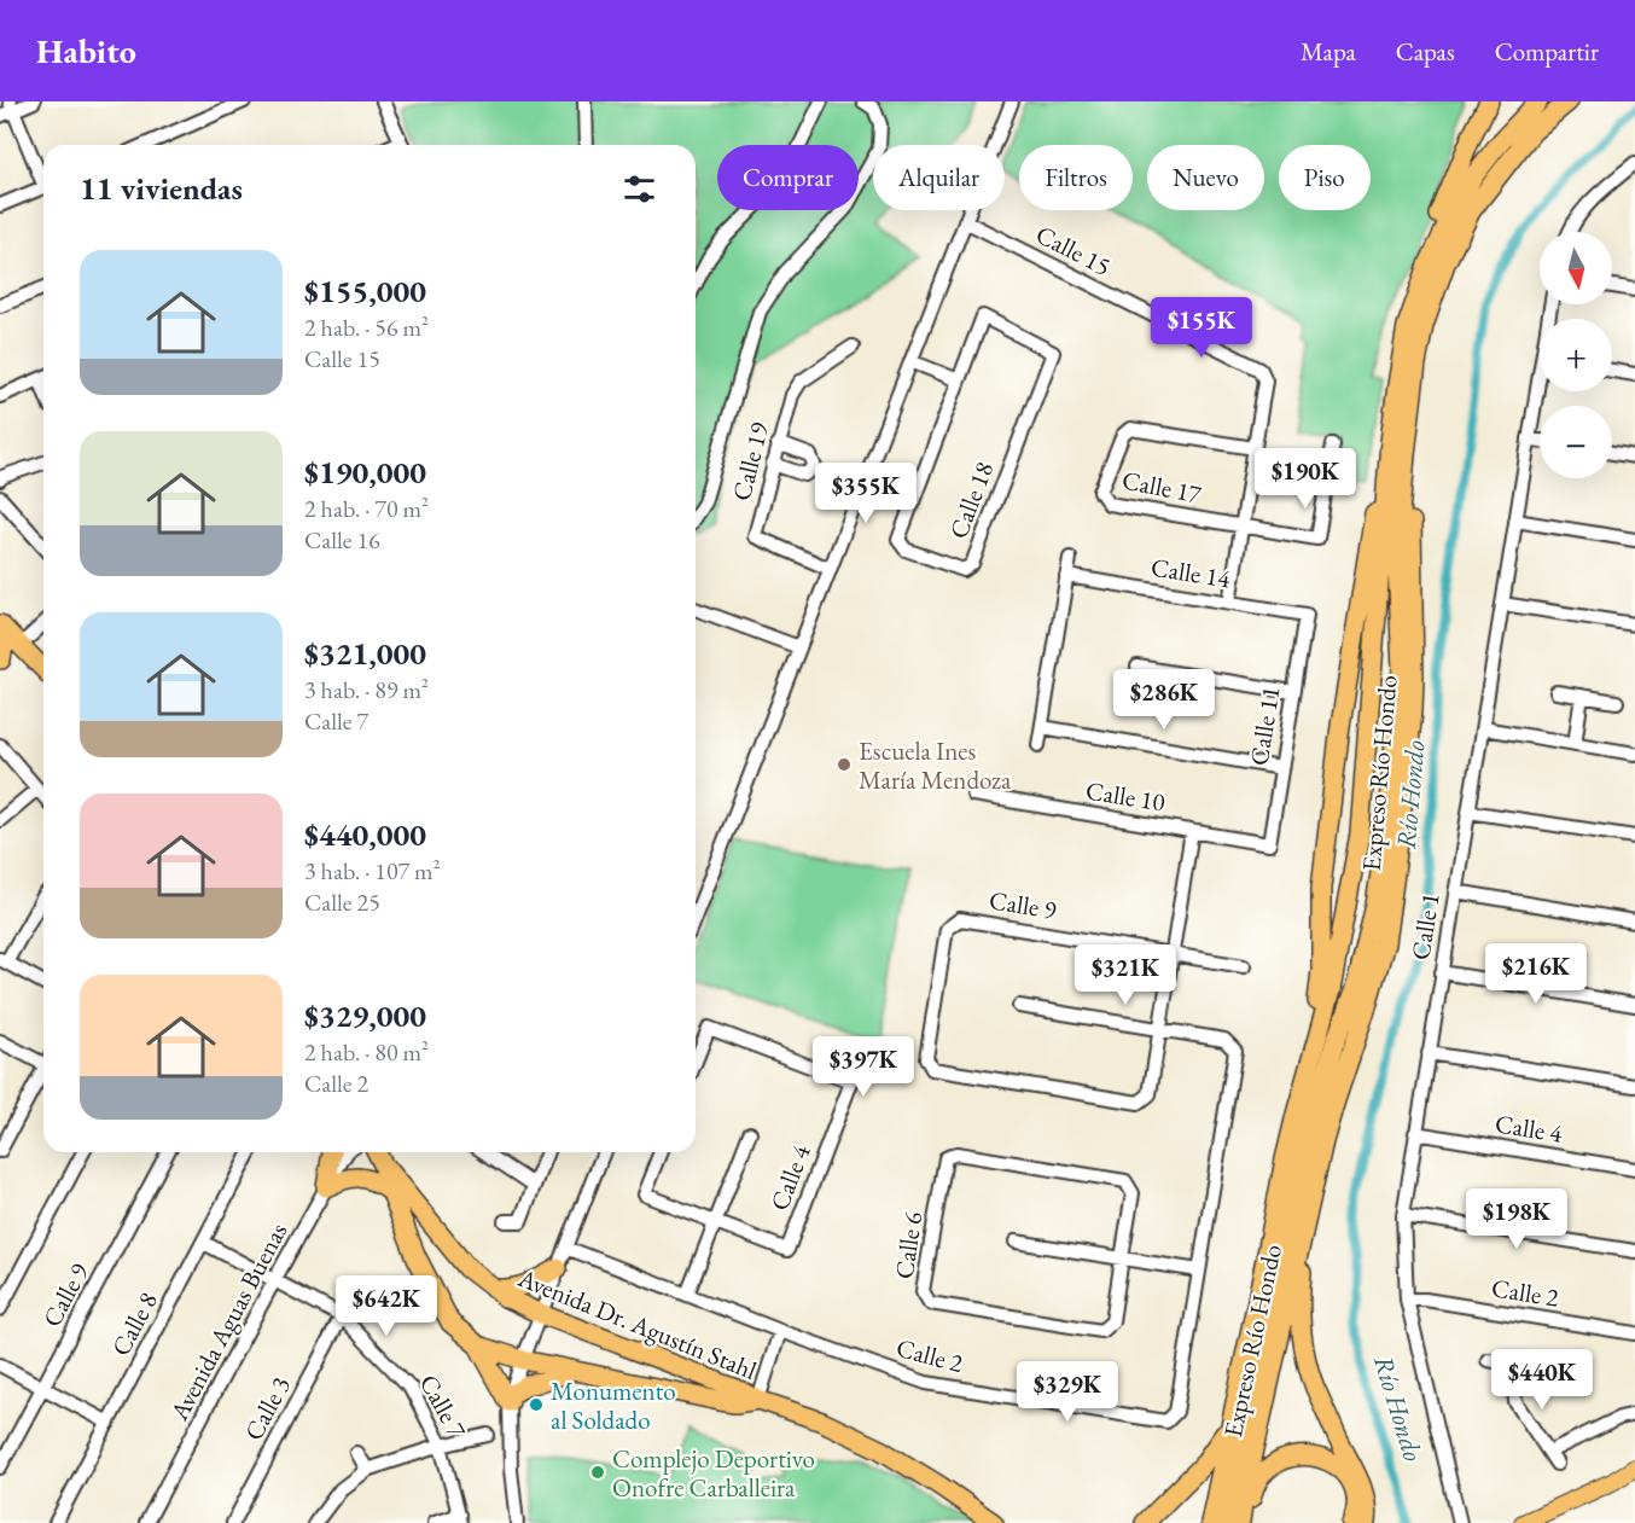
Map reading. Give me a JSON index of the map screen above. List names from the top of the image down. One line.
{"streets":{"highway":["Expreso Río Hondo","Avenida Dr. Agustín Stahl"],"street":["Calle 15","Calle 19","Calle 17","Calle 18","Calle 14","Calle 11","Calle 10","Calle 9","Calle 1","Calle 4","Calle 6","Calle 2","Avenida Aguas Buenas","Calle 8","Calle 7","Calle 3"]},"crossings":[["Calle 15","Calle 17"],["Calle 15","Calle 14"],["Calle 14","Calle 11"],["Calle 11","Calle 10"],["Calle 9","Calle 2"],["Calle 1","Calle 4"],["Calle 1","Calle 2"],["Avenida Aguas Buenas","Calle 7"],["Calle 8","Calle 7"],["Calle 7","Calle 3"]],"water":["Río Hondo"],"places":["Escuela Ines María Mendoza","Monumento al Soldado","Complejo Deportivo Onofre Carballeira"],"north":"bottom","page":{"header":"Habito","nav":["Mapa","Capas","Compartir"],"chip":["Comprar","Alquilar","Filtros","Nuevo","Piso"],"heading":"11 viviendas","map_buttons":["+","−"],"list":[{"name":"$155,000","note":"2 hab. · 56 m² · Calle 15"},{"name":"$190,000","note":"2 hab. · 70 m² · Calle 16"},{"name":"$321,000","note":"3 hab. · 89 m² · Calle 7"},{"name":"$440,000","note":"3 hab. · 107 m² · Calle 25"},{"name":"$329,000","note":"2 hab. · 80 m² · Calle 2"}],"price":["$155K","$190K","$355K","$286K","$216K","$321K","$397K","$198K","$642K","$440K","$329K"]}}
